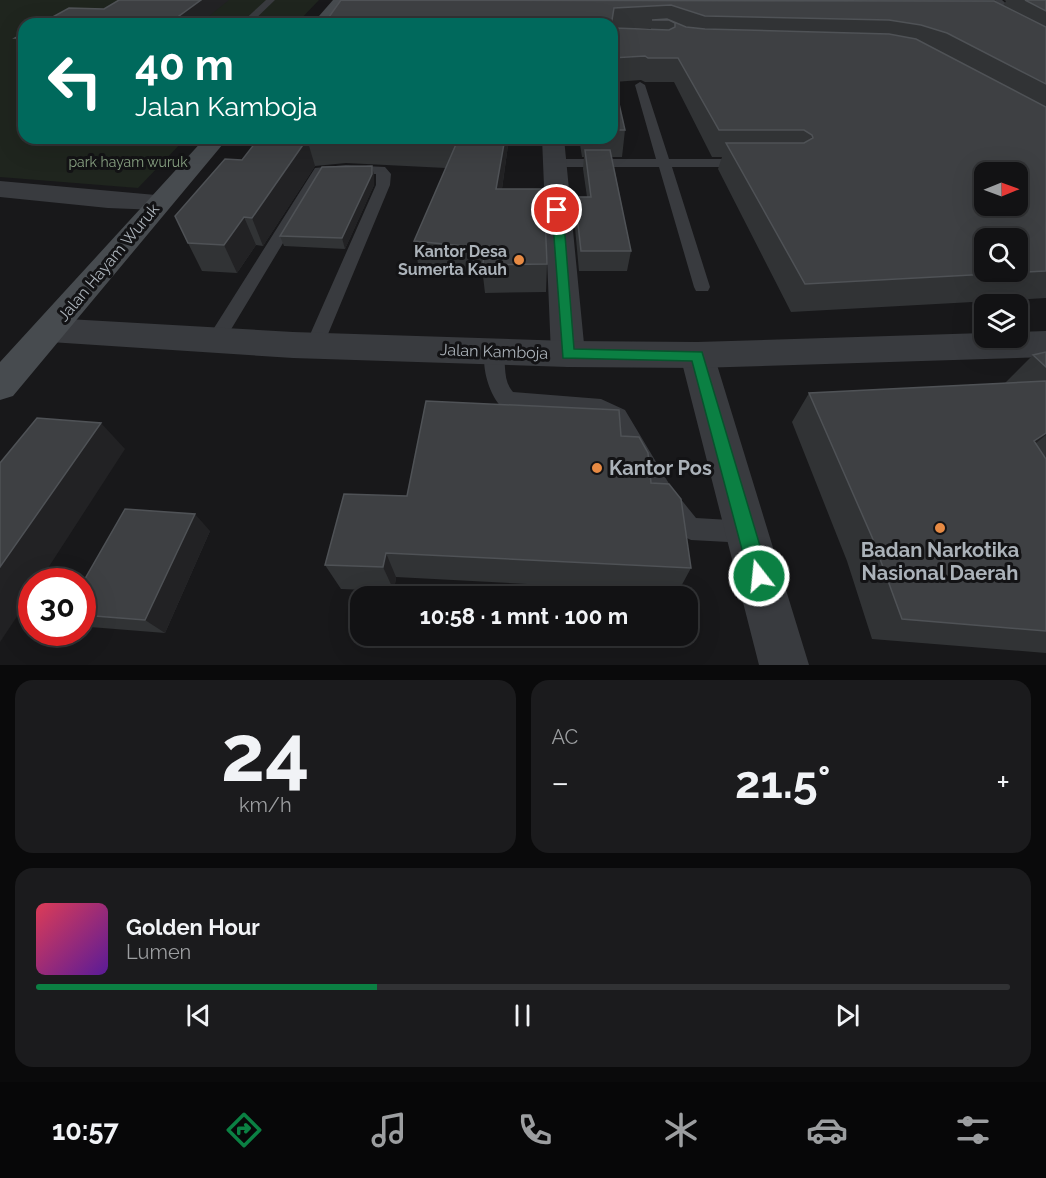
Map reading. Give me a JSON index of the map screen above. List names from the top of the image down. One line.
{"streets":{"main road":["Jalan Hayam Wuruk"],"street":["Jalan Kamboja"]},"crossings":[["Jalan Hayam Wuruk","Jalan Kamboja"]],"parks":["park hayam wuruk"],"places":["Kantor Desa Sumerta Kauh","Kantor Pos","Badan Narkotika Nasional Daerah"],"north":"right","page":{"turn":["40 m","Jalan Kamboja"],"limit":"30","trip":"10:58 · 1 mnt · 100 m","tile":[["24","km/h"],"AC"],"heat":["−","21.5°","+"],"song":["Golden Hour","Lumen"],"tabs":"10:57"}}
